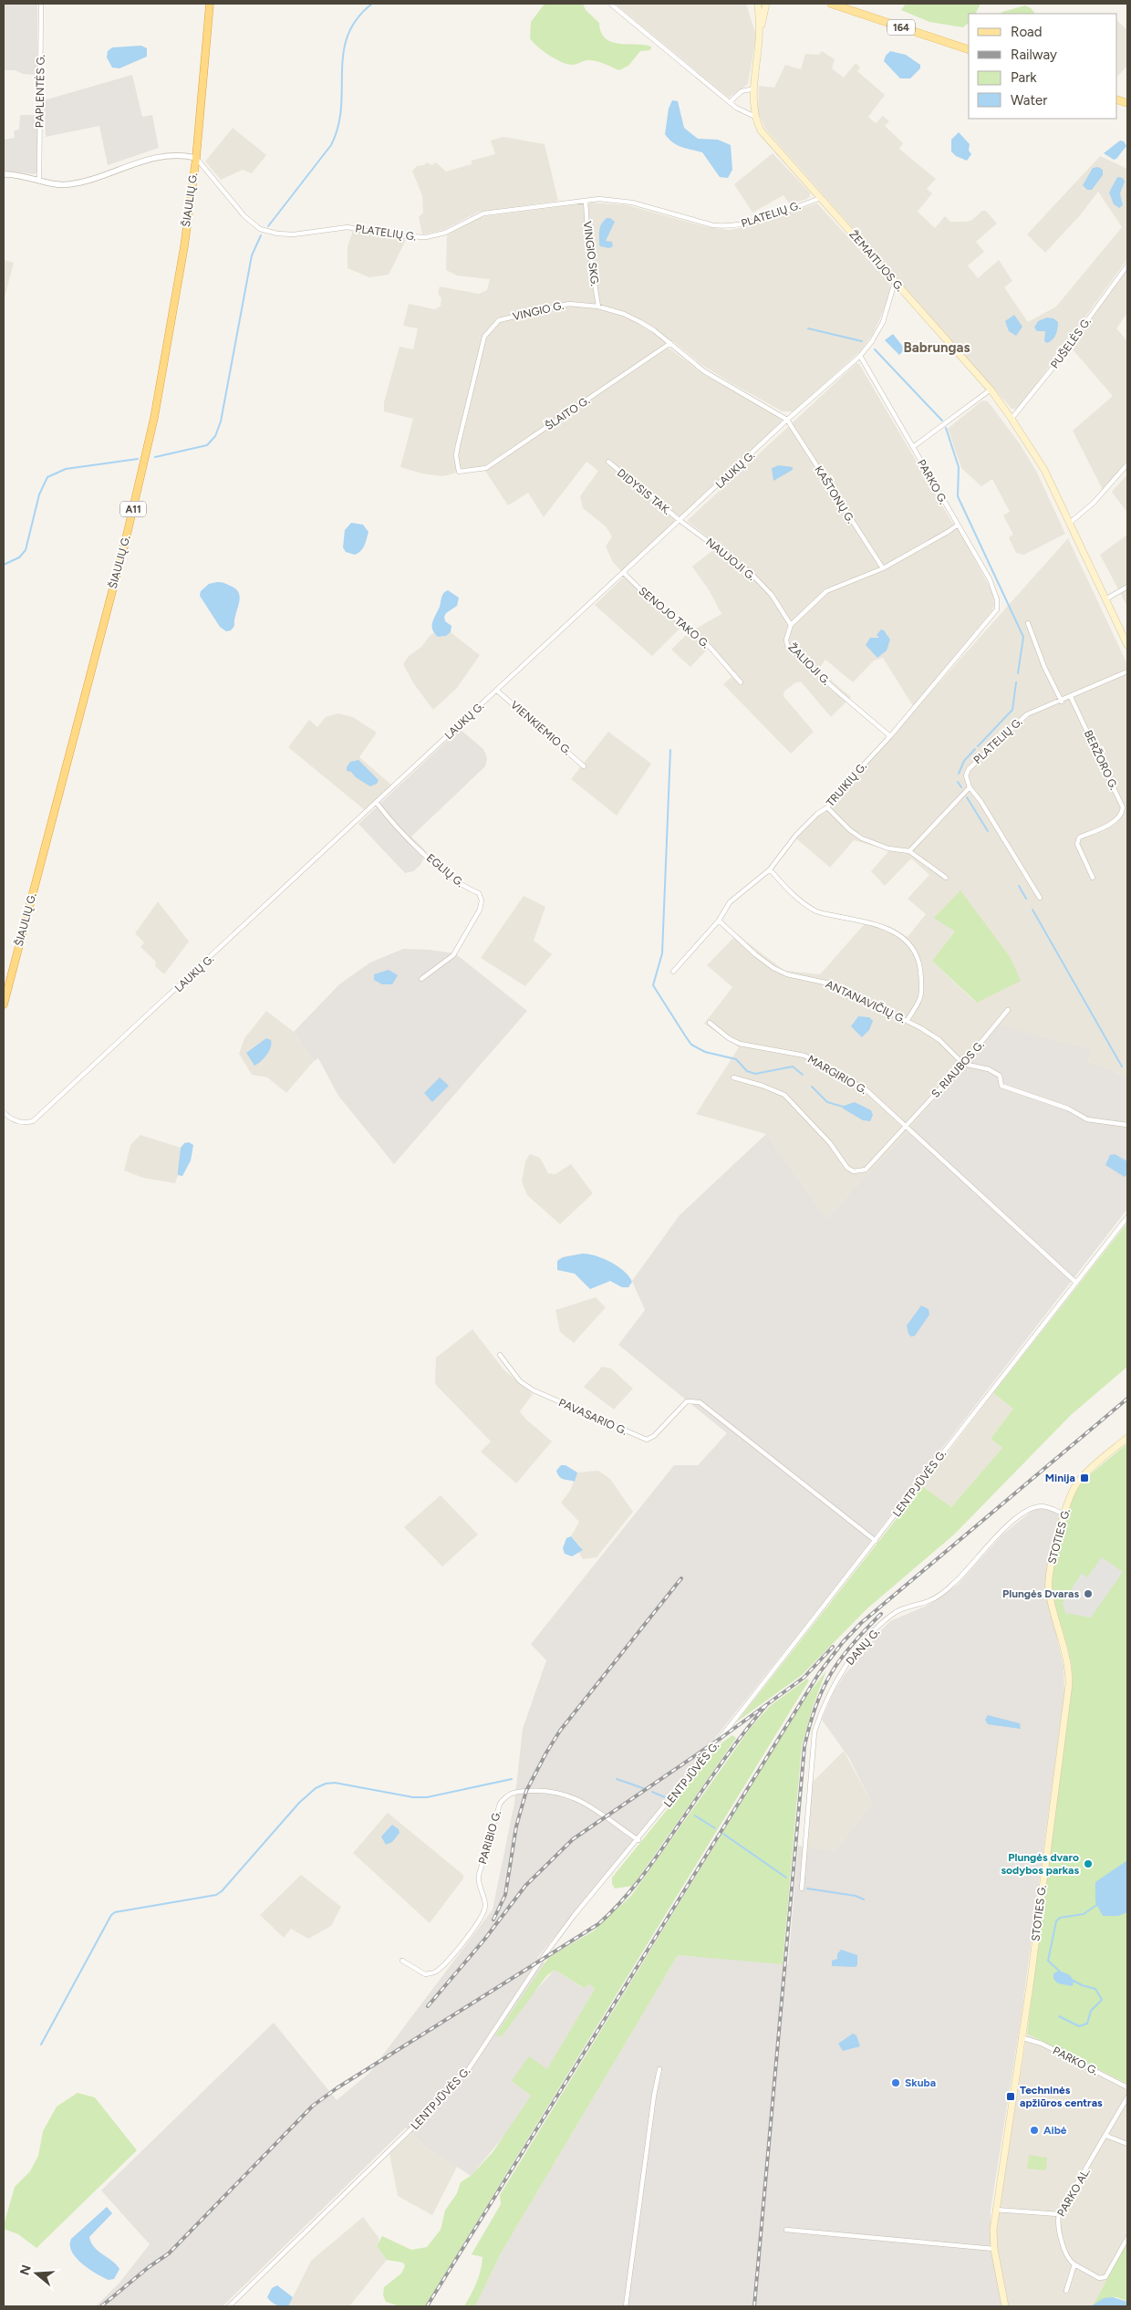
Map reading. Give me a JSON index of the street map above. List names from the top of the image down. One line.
{"streets":{"highway":["ŠIAULIŲ G.","A11"],"main road":["164","ŽEMAITIJOS G.","STOTIES G."],"street":["PAPLENTĖS G.","PLATELIŲ G.","VINGIO SKG.","VINGIO G.","PUŠELĖS G.","ŠLAITO G.","LAUKŲ G.","PARKO G.","DIDYSIS TAK.","KAŠTONŲ G.","NAUJOJI G.","SENOJO TAKO G.","ŽALIOJI G.","VIENKIEMIO G.","BERŽORO G.","TRUIKIŲ G.","EGLIŲ G.","ANTANAVIČIŲ G.","S. RIAUBOS G.","MARGIRIO G.","PAVASARIO G.","LENTPJŪVĖS G.","DANŲ G.","PARIBIO G.","PARKO AL."]},"crossings":[["ŠIAULIŲ G.","PLATELIŲ G."],["PLATELIŲ G.","VINGIO SKG."],["PLATELIŲ G.","ŽEMAITIJOS G."],["PLATELIŲ G.","BERŽORO G."],["VINGIO SKG.","VINGIO G."],["ŽEMAITIJOS G.","PUŠELĖS G."],["ŽEMAITIJOS G.","LAUKŲ G."],["VINGIO G.","ŠLAITO G."],["VINGIO G.","LAUKŲ G."],["VINGIO G.","KAŠTONŲ G."],["LAUKŲ G.","PARKO G."],["LAUKŲ G.","DIDYSIS TAK."],["LAUKŲ G.","KAŠTONŲ G."],["LAUKŲ G.","NAUJOJI G."],["LAUKŲ G.","SENOJO TAKO G."],["LAUKŲ G.","VIENKIEMIO G."],["LAUKŲ G.","EGLIŲ G."],["PARKO G.","ŽALIOJI G."],["PARKO G.","TRUIKIŲ G."],["PARKO G.","STOTIES G."],["DIDYSIS TAK.","NAUJOJI G."],["KAŠTONŲ G.","ŽALIOJI G."],["NAUJOJI G.","ŽALIOJI G."],["ŽALIOJI G.","TRUIKIŲ G."],["TRUIKIŲ G.","ANTANAVIČIŲ G."],["ANTANAVIČIŲ G.","S. RIAUBOS G."],["S. RIAUBOS G.","MARGIRIO G."],["MARGIRIO G.","LENTPJŪVĖS G."],["PAVASARIO G.","LENTPJŪVĖS G."],["LENTPJŪVĖS G.","PARIBIO G."],["STOTIES G.","DANŲ G."]],"districts":["Babrungas"],"places":{"transit":["Minija","Techninės apžiūros centras"],"other":["Plungės Dvaras","Plungės dvaro sodybos parkas","Skuba","Aibė"]},"legend":["Road","Railway","Park","Water"],"north":"left"}
